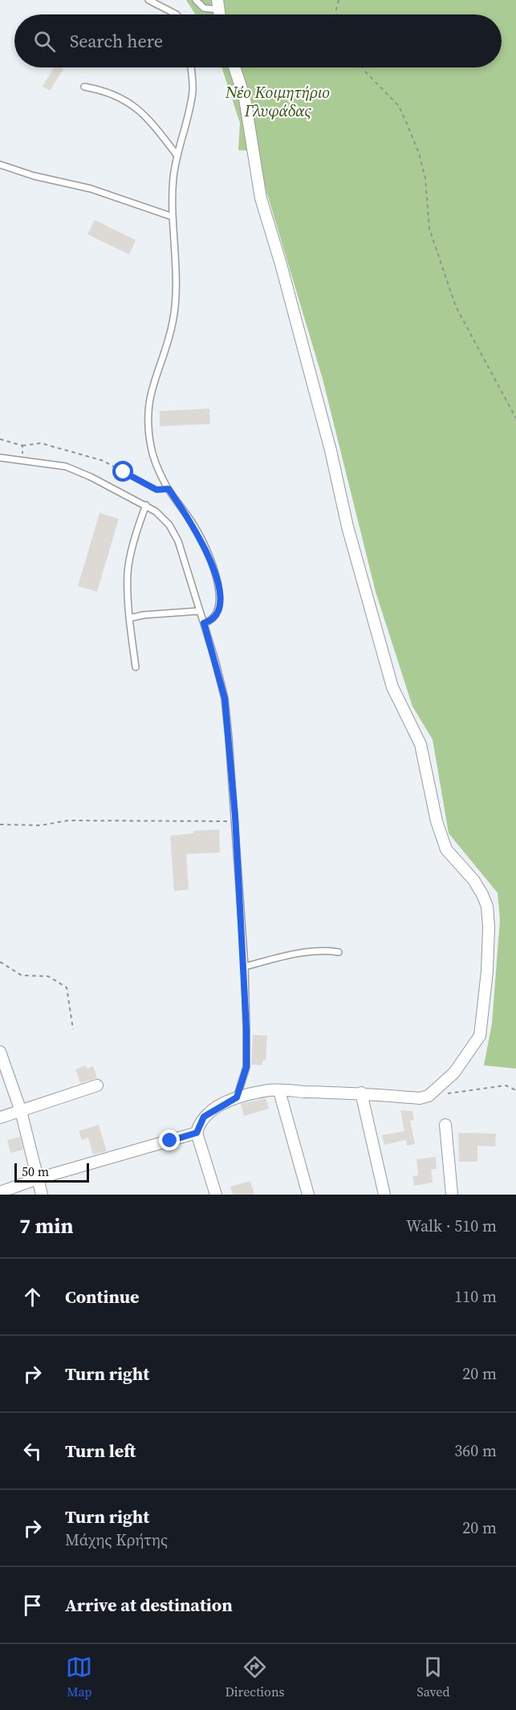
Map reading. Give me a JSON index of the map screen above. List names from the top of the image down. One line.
{"parks":["Νέο Κοιμητήριο Γλυφάδας"],"scale_bar":"50 m","page":{"search":"Search here","scale":"50 m","heading":["7 min","Walk · 510 m"],"list":[["Continue","110 m"],["Turn right","20 m"],["Turn left","360 m"],["Turn right","Μάχης Κρήτης","20 m"],"Arrive at destination"],"nav":["Map","Directions","Saved"]}}
